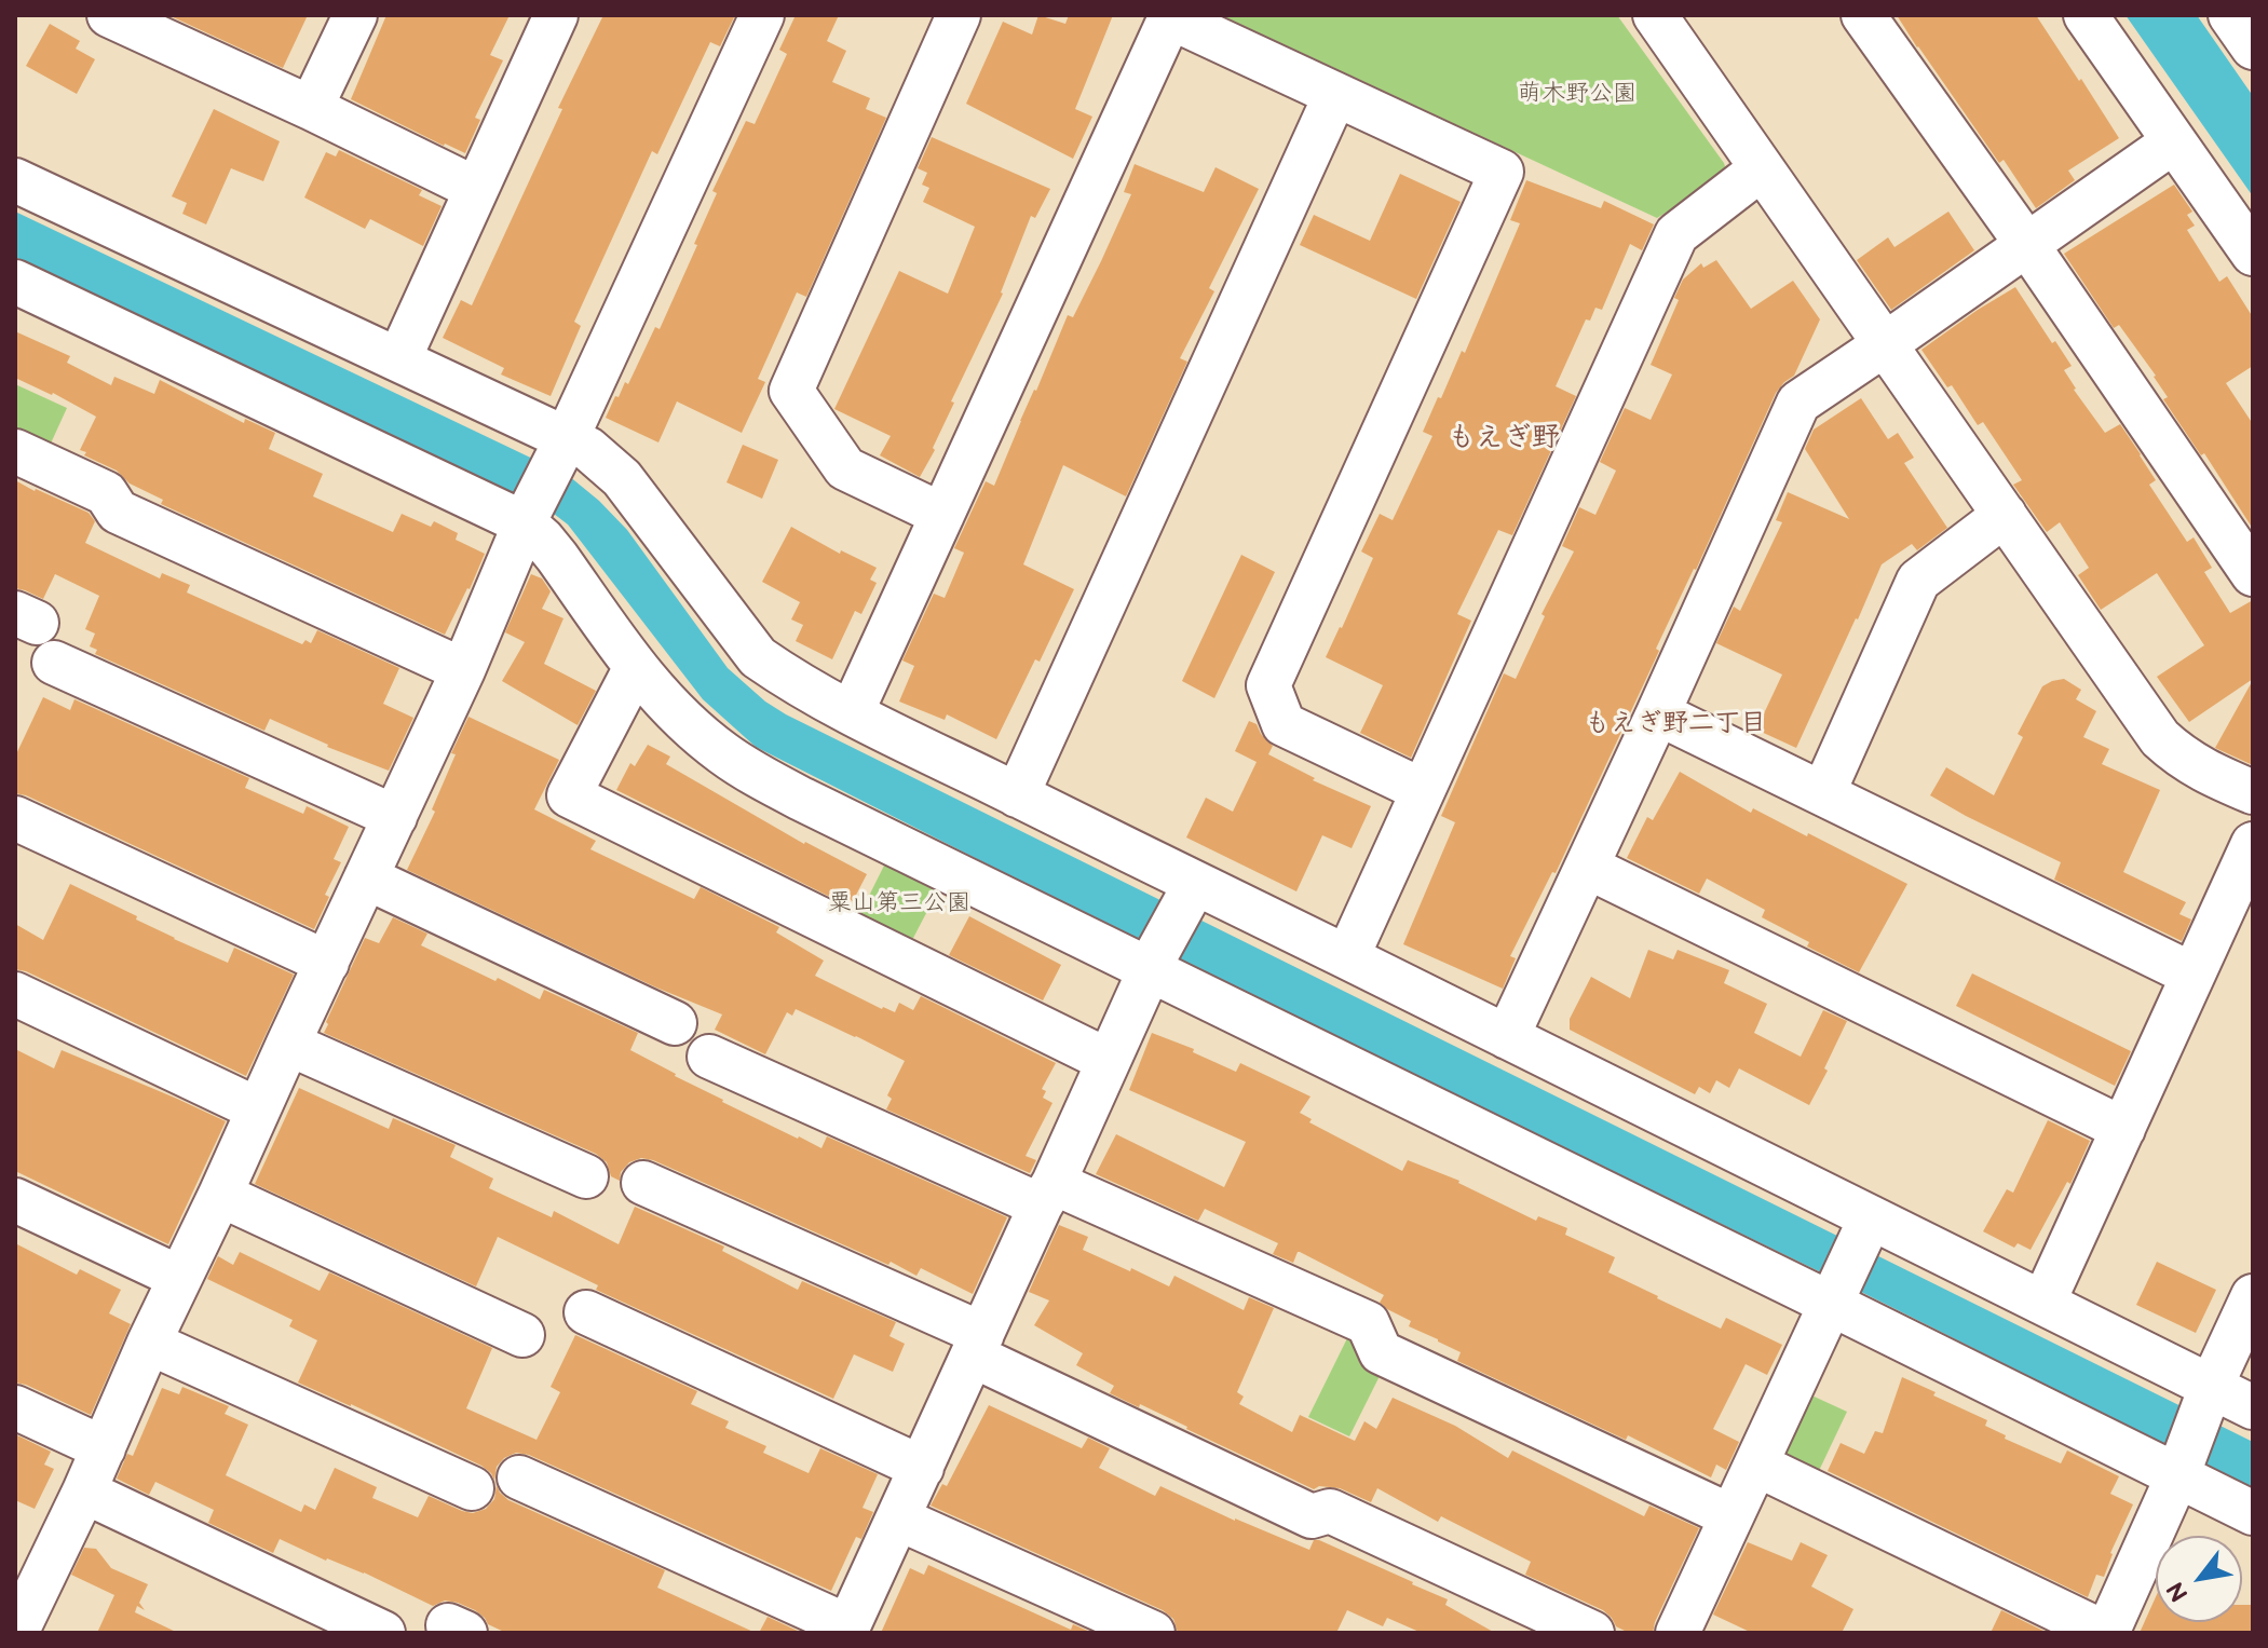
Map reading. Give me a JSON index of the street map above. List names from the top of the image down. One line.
{"districts":["もえぎ野","もえぎ野二丁目"],"parks":["萌木野公園","粟山第三公園"],"north":"bottom left"}
